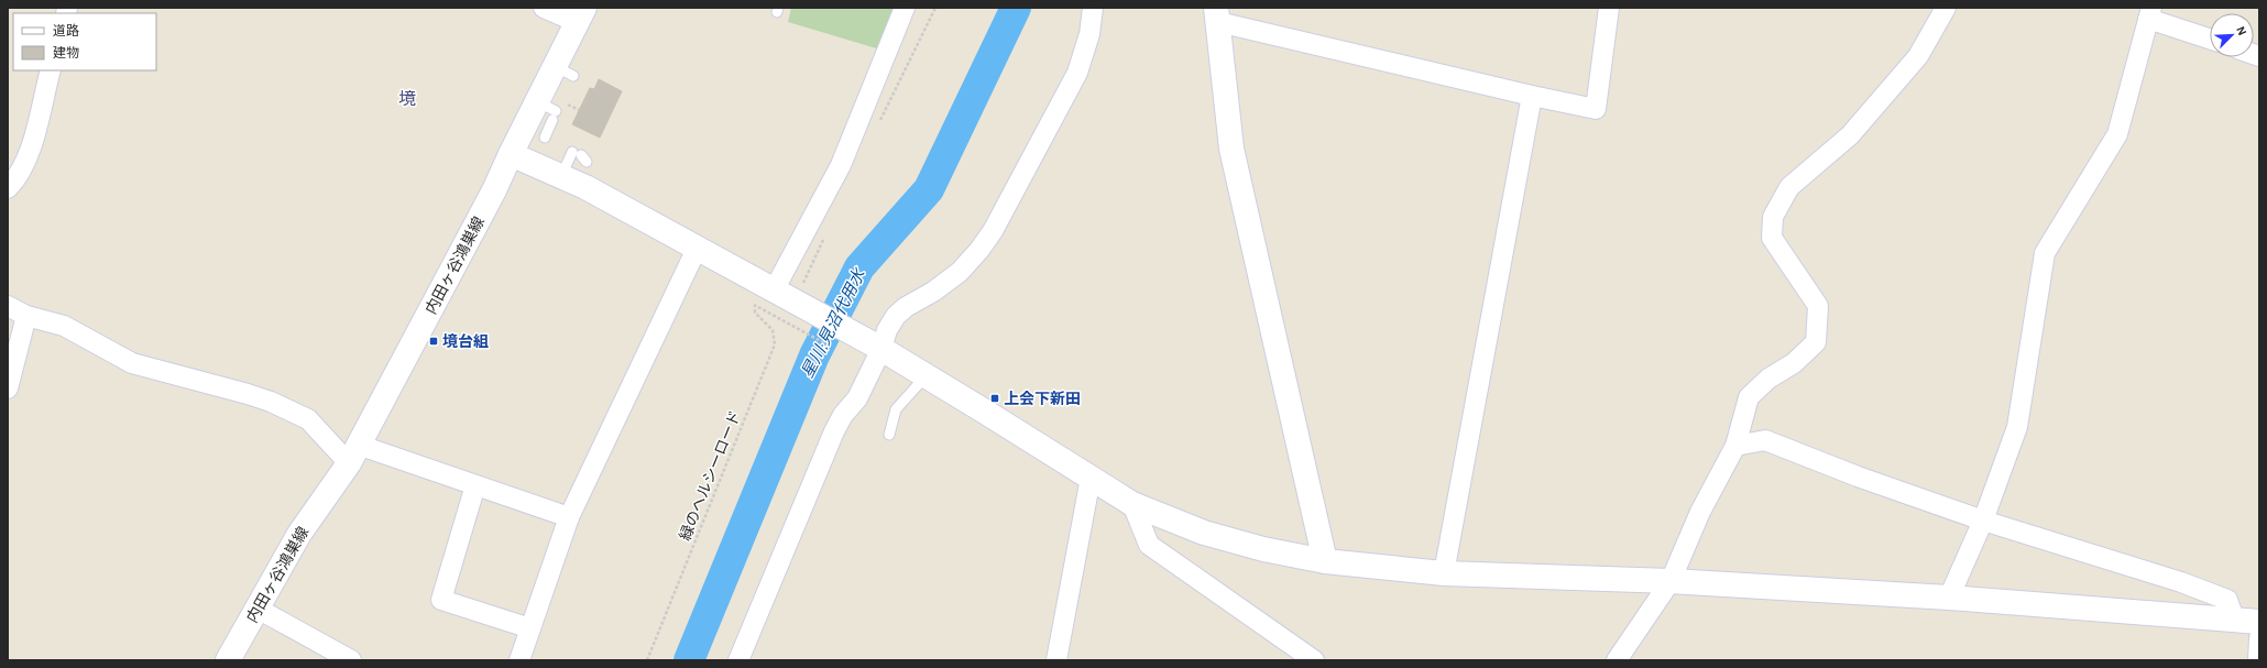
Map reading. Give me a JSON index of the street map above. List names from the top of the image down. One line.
{"streets":{"main road":["内田ヶ谷鴻巣線"],"path":["緑のヘルシーロード"]},"districts":["境"],"water":["星川;見沼代用水"],"places":{"transit":["境台組","上会下新田"]},"legend":["道路","建物"],"north":"top right"}
